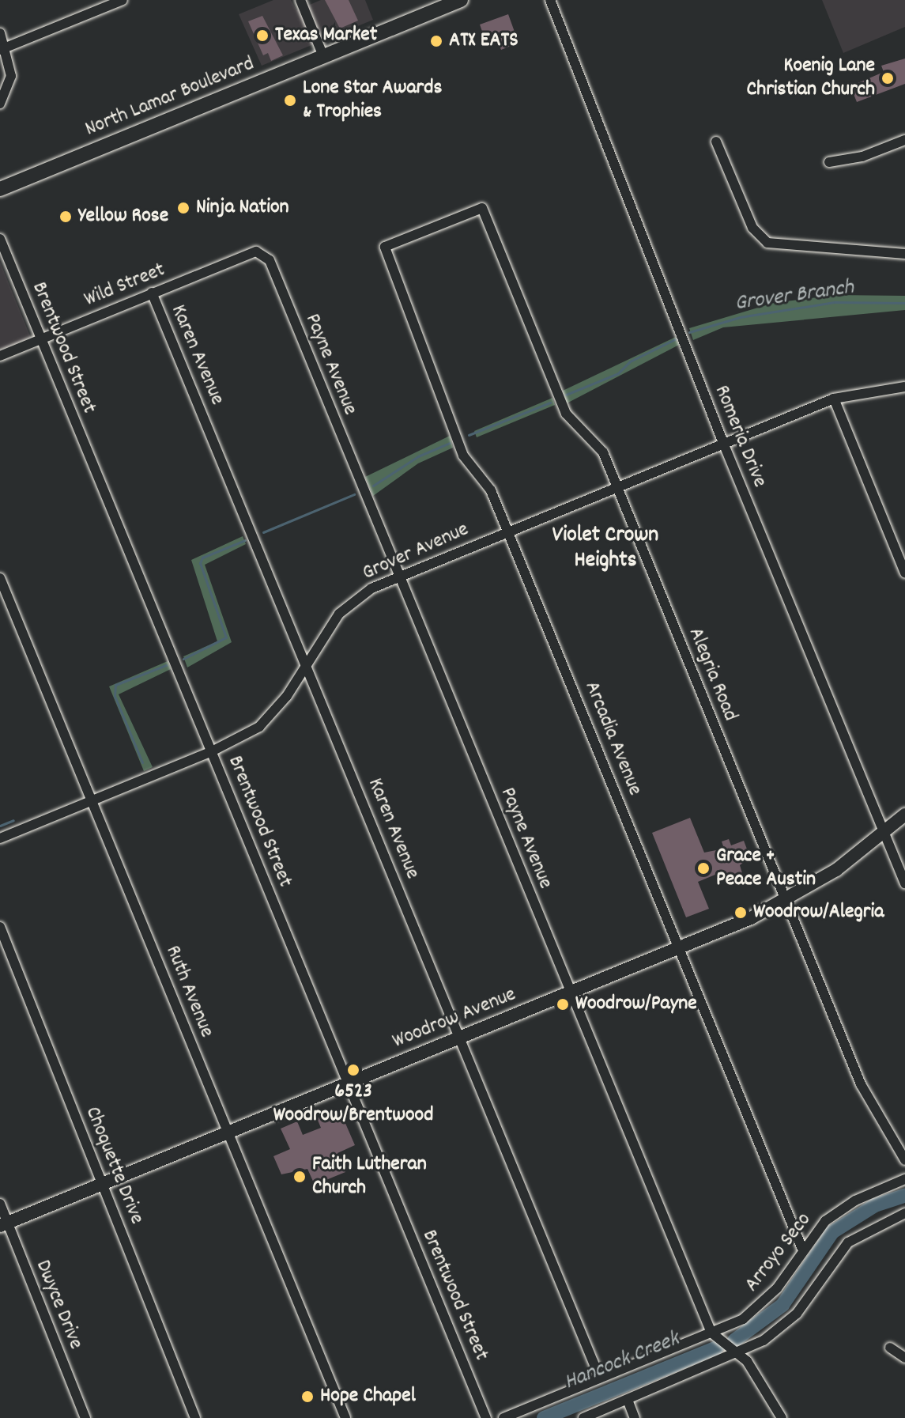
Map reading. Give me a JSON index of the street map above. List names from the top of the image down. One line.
{"streets":{"main road":["North Lamar Boulevard"],"street":["Wild Street","Brentwood Street","Karen Avenue","Payne Avenue","Romeria Drive","Grover Avenue","Alegria Road","Arcadia Avenue","Ruth Avenue","Woodrow Avenue","Choquette Drive","Arroyo Seco","Dwyce Drive"]},"crossings":[["Wild Street","Brentwood Street"],["Wild Street","Karen Avenue"],["Wild Street","Payne Avenue"],["Brentwood Street","Grover Avenue"],["Brentwood Street","Woodrow Avenue"],["Karen Avenue","Grover Avenue"],["Karen Avenue","Woodrow Avenue"],["Karen Avenue","Arroyo Seco"],["Payne Avenue","Grover Avenue"],["Payne Avenue","Woodrow Avenue"],["Payne Avenue","Arroyo Seco"],["Romeria Drive","Grover Avenue"],["Romeria Drive","Woodrow Avenue"],["Grover Avenue","Alegria Road"],["Grover Avenue","Arcadia Avenue"],["Grover Avenue","Ruth Avenue"],["Alegria Road","Arcadia Avenue"],["Alegria Road","Woodrow Avenue"],["Arcadia Avenue","Woodrow Avenue"],["Arcadia Avenue","Arroyo Seco"],["Ruth Avenue","Woodrow Avenue"],["Woodrow Avenue","Choquette Drive"],["Woodrow Avenue","Dwyce Drive"]],"districts":["Violet Crown Heights"],"water":["Grover Branch","Hancock Creek"],"places":["Texas Market","ATX EATS","Koenig Lane Christian Church","Lone Star Awards & Trophies","Ninja Nation","Yellow Rose","Grace + Peace Austin","Woodrow/Alegria","Woodrow/Payne","6523 Woodrow/Brentwood","Faith Lutheran Church","Hope Chapel"]}
